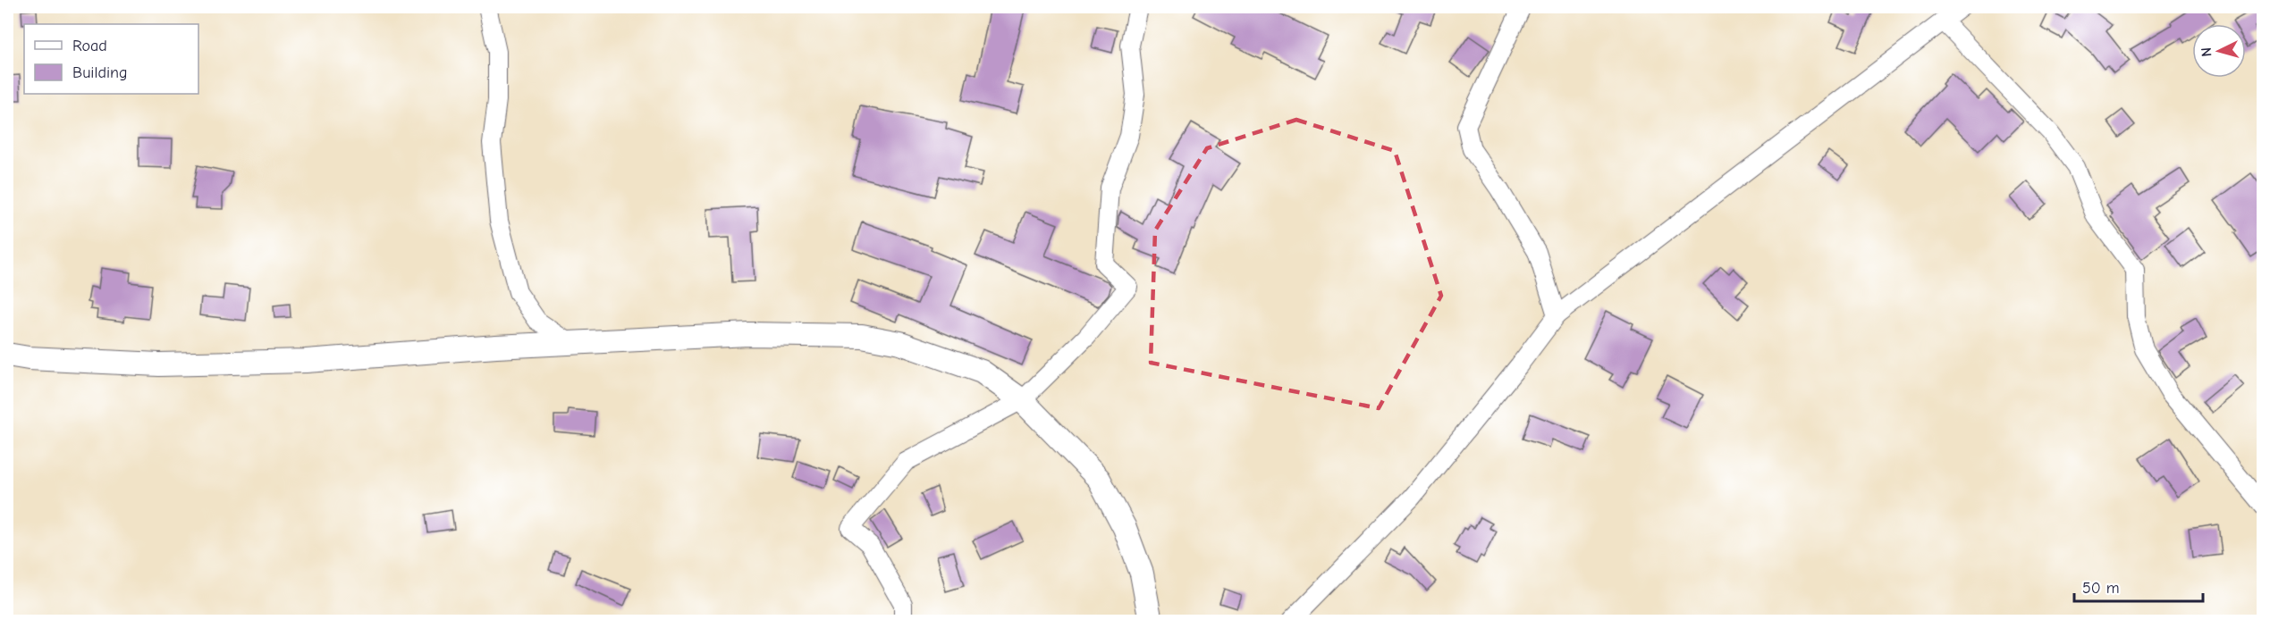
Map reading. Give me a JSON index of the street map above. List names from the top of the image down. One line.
{"legend":["Road","Building"],"scale_bar":"50 m","north":"left"}
